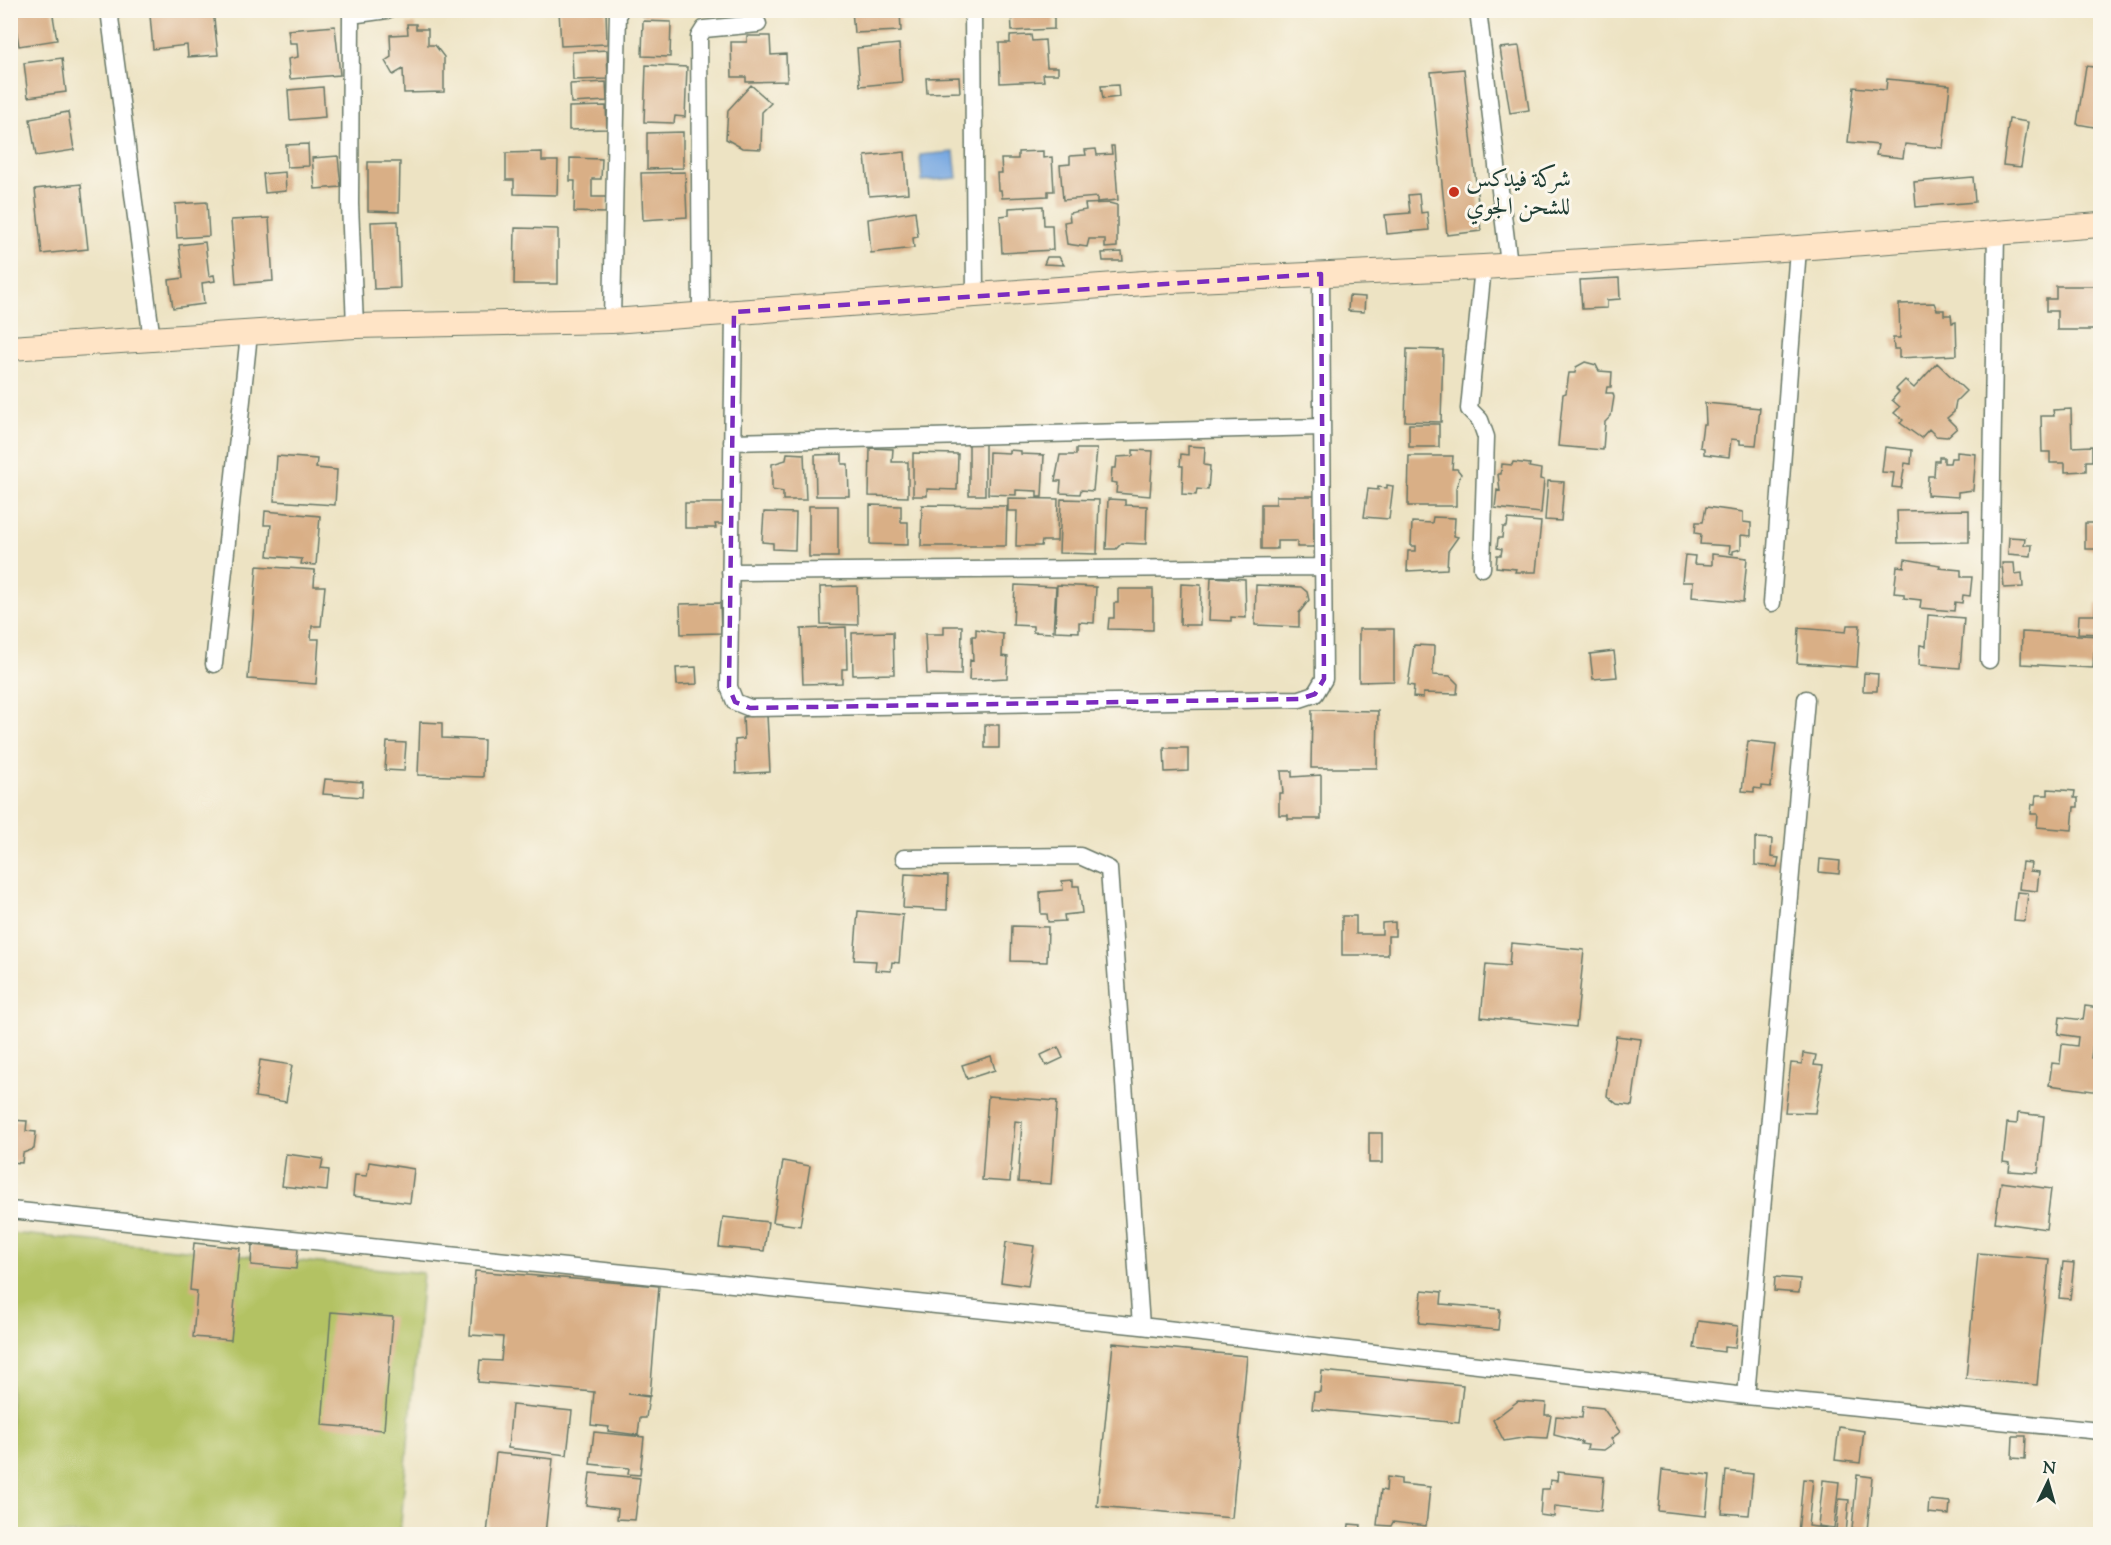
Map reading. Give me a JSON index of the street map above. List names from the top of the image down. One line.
{"places":["شركة فيدكس للشحن الجوي"],"north":"top"}
